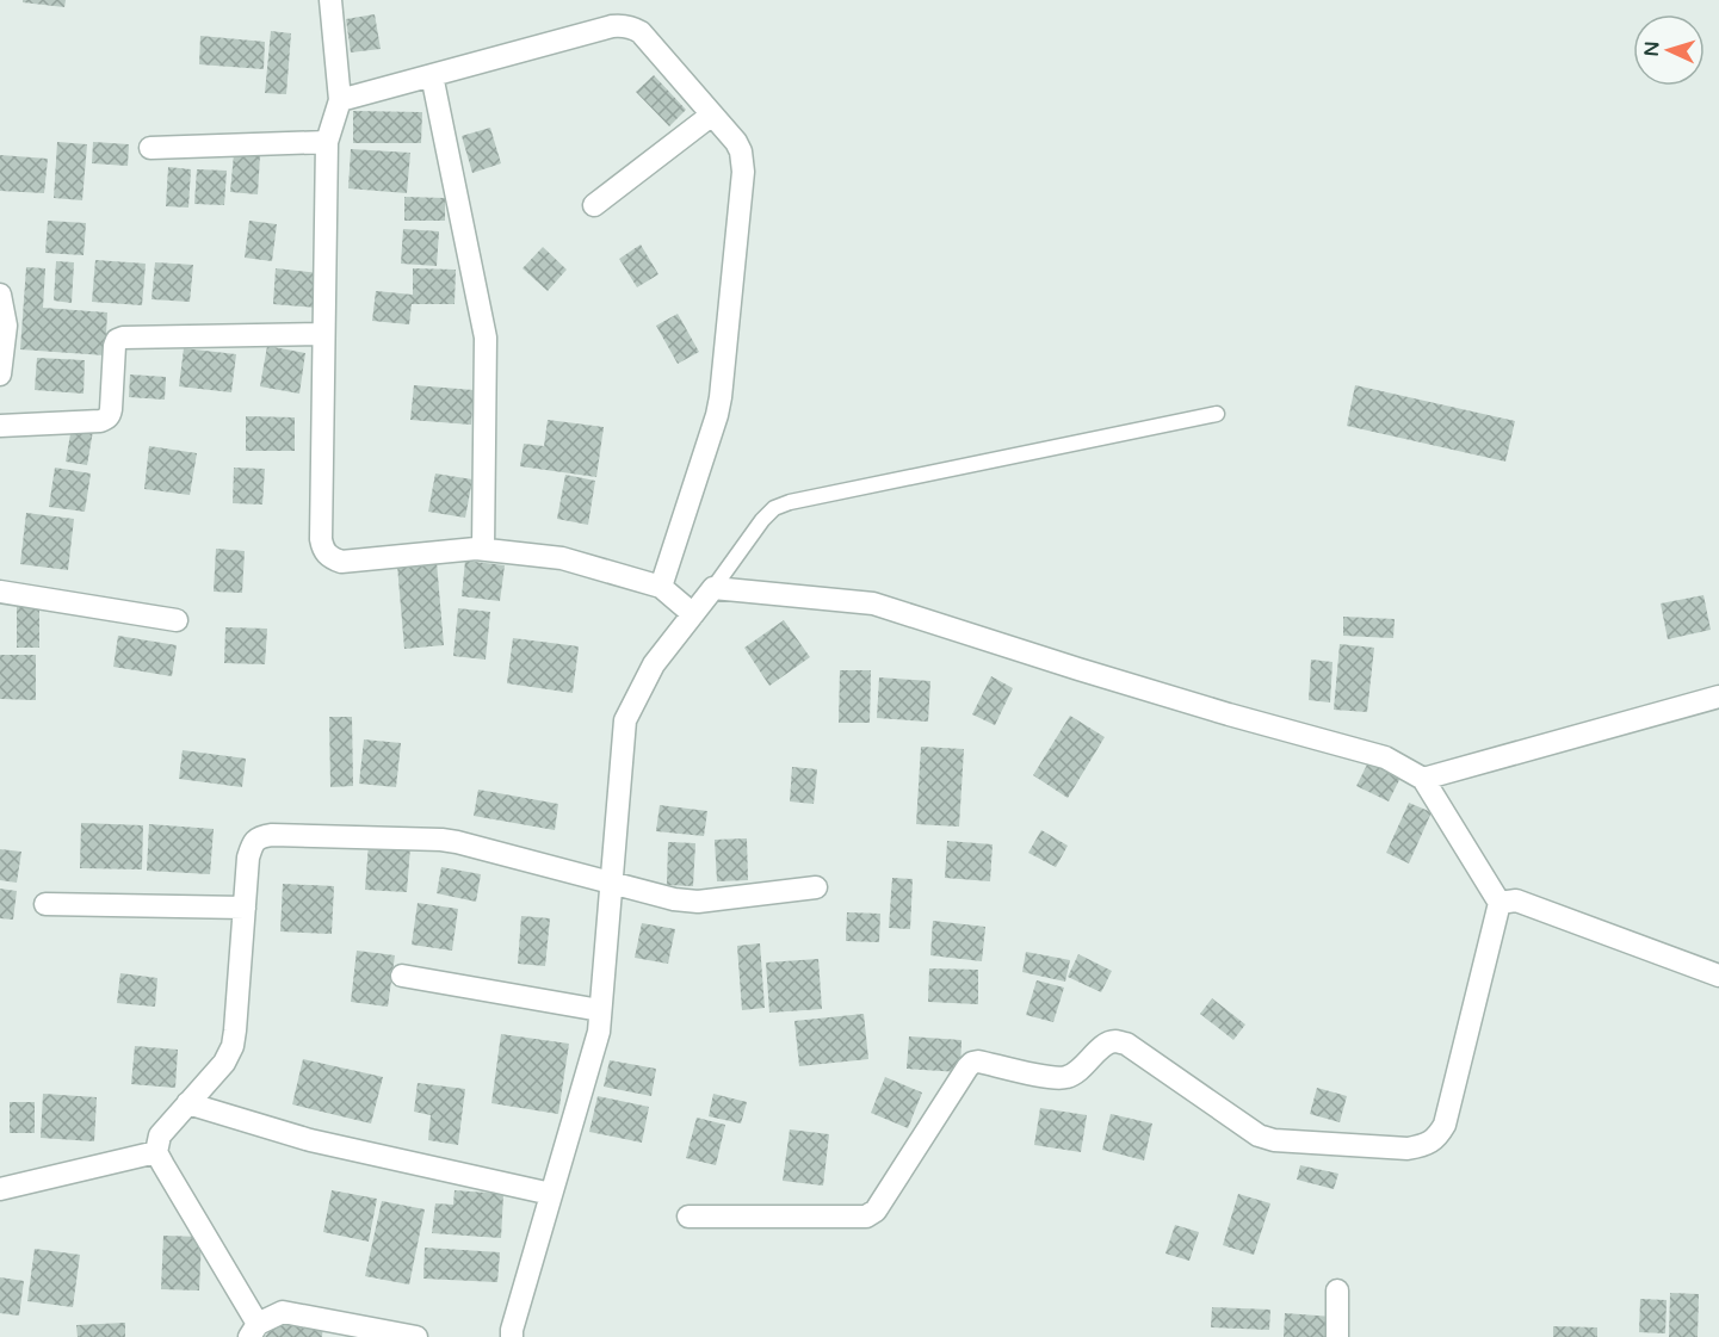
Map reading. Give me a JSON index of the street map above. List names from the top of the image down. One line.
{"north":"left"}
